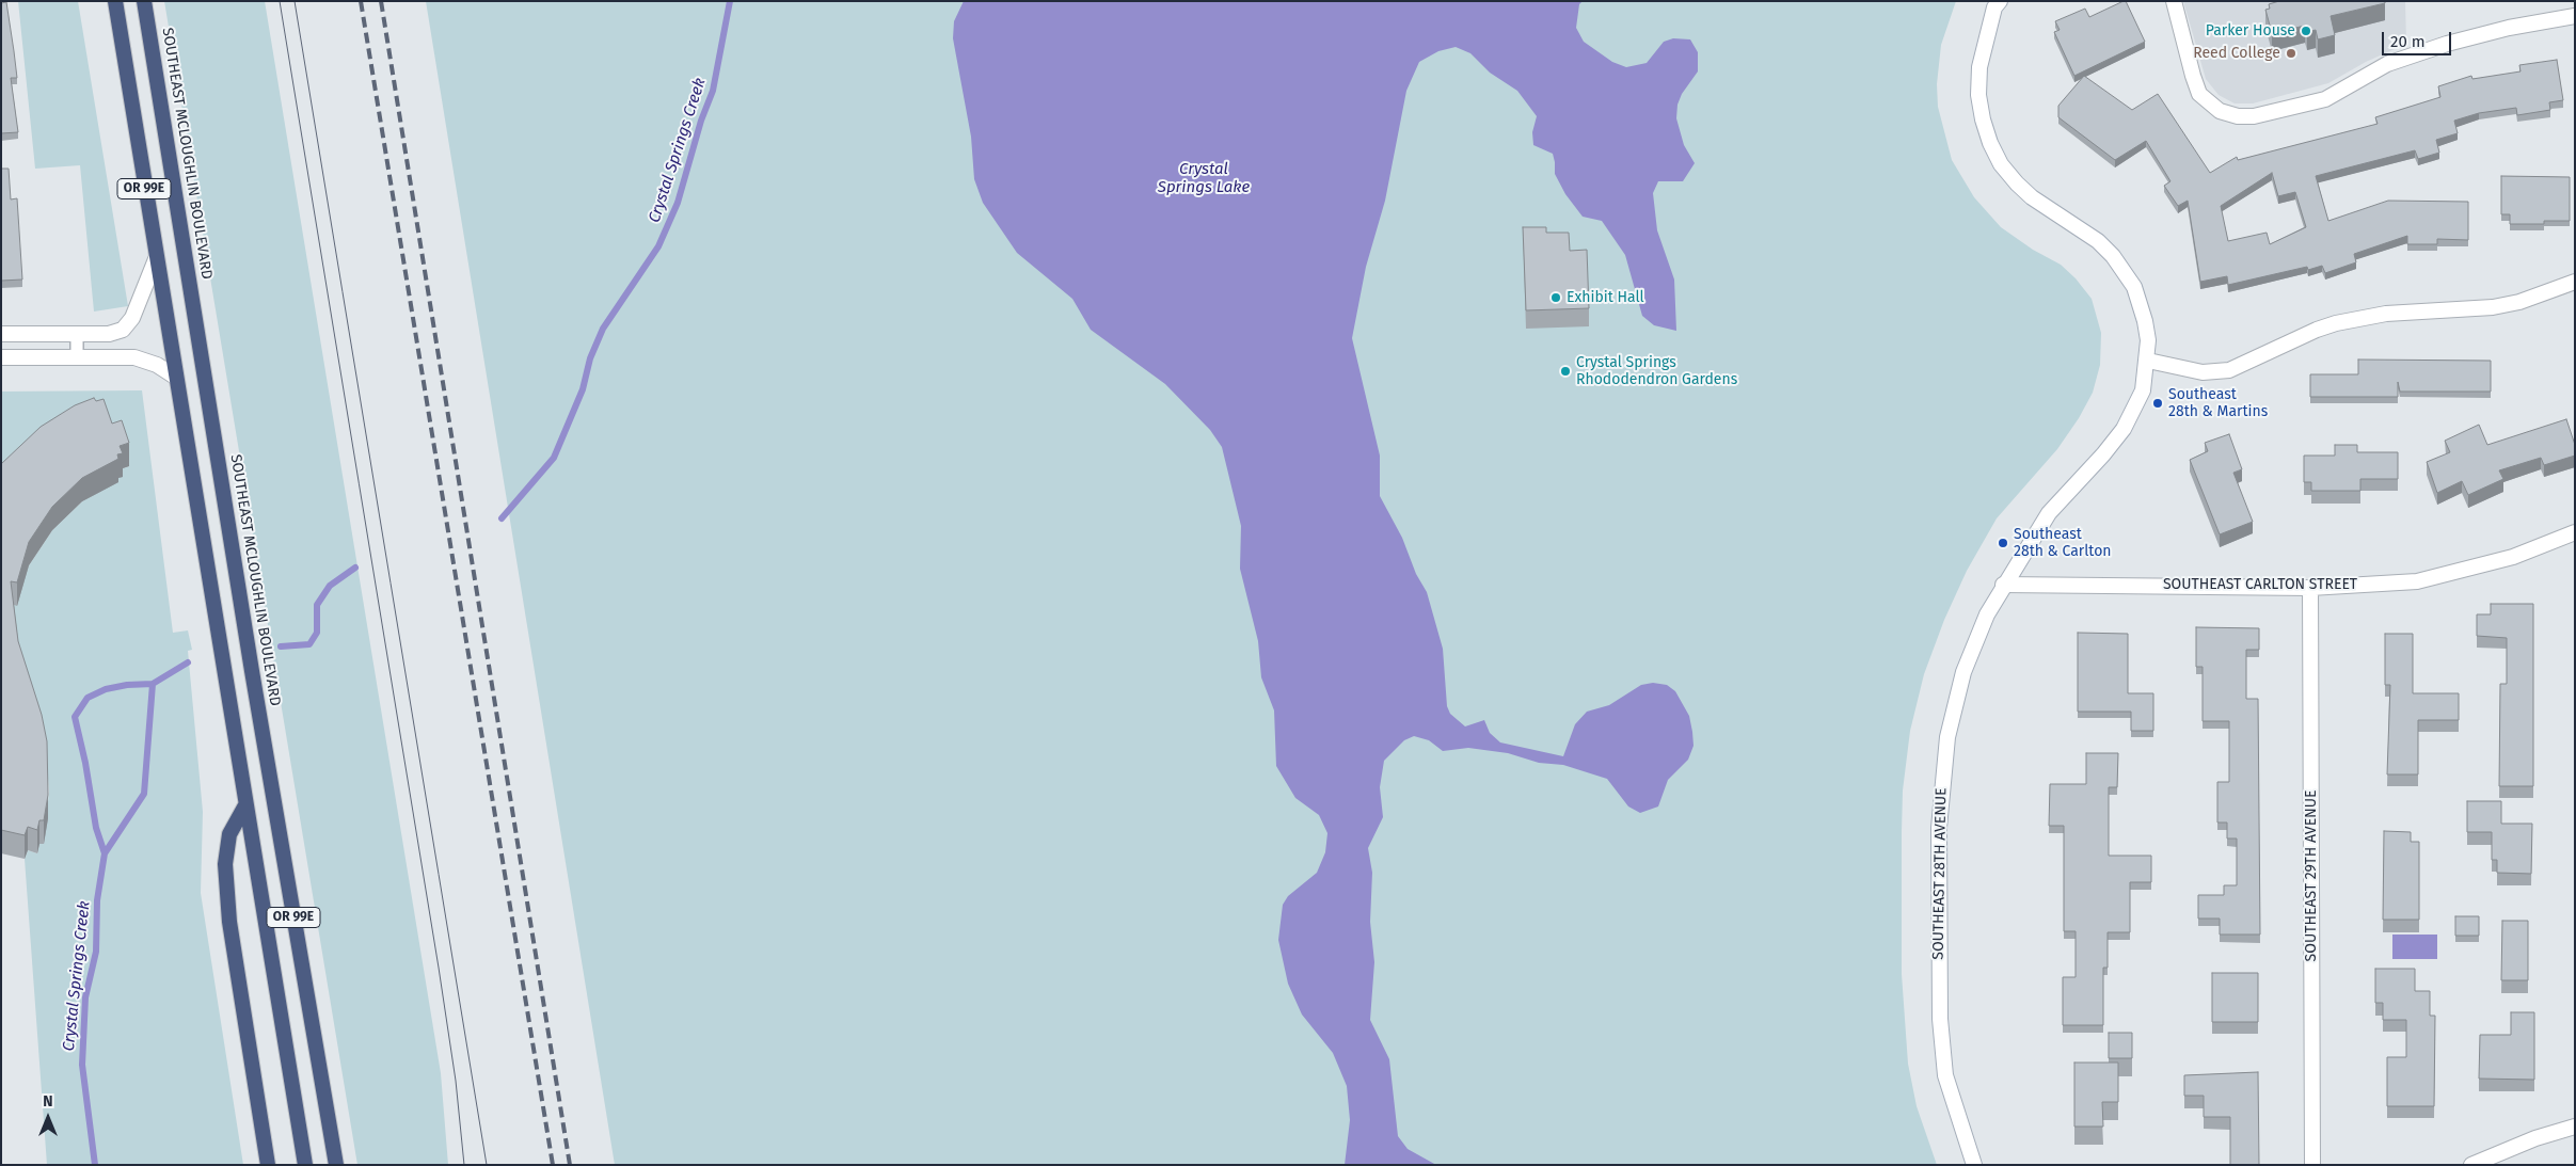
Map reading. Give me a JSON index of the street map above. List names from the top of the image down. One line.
{"streets":{"highway":["SOUTHEAST MCLOUGHLIN BOULEVARD","OR 99E"],"street":["SOUTHEAST CARLTON STREET","SOUTHEAST 28TH AVENUE","SOUTHEAST 29TH AVENUE"]},"crossings":[["SOUTHEAST CARLTON STREET","SOUTHEAST 28TH AVENUE"],["SOUTHEAST CARLTON STREET","SOUTHEAST 29TH AVENUE"]],"water":["Crystal Springs Creek","Crystal Springs Lake"],"places":["Parker House","Reed College","Exhibit Hall","Crystal Springs Rhododendron Gardens","Southeast 28th & Martins","Southeast 28th & Carlton"],"scale_bar":"20 m","north":"top"}
